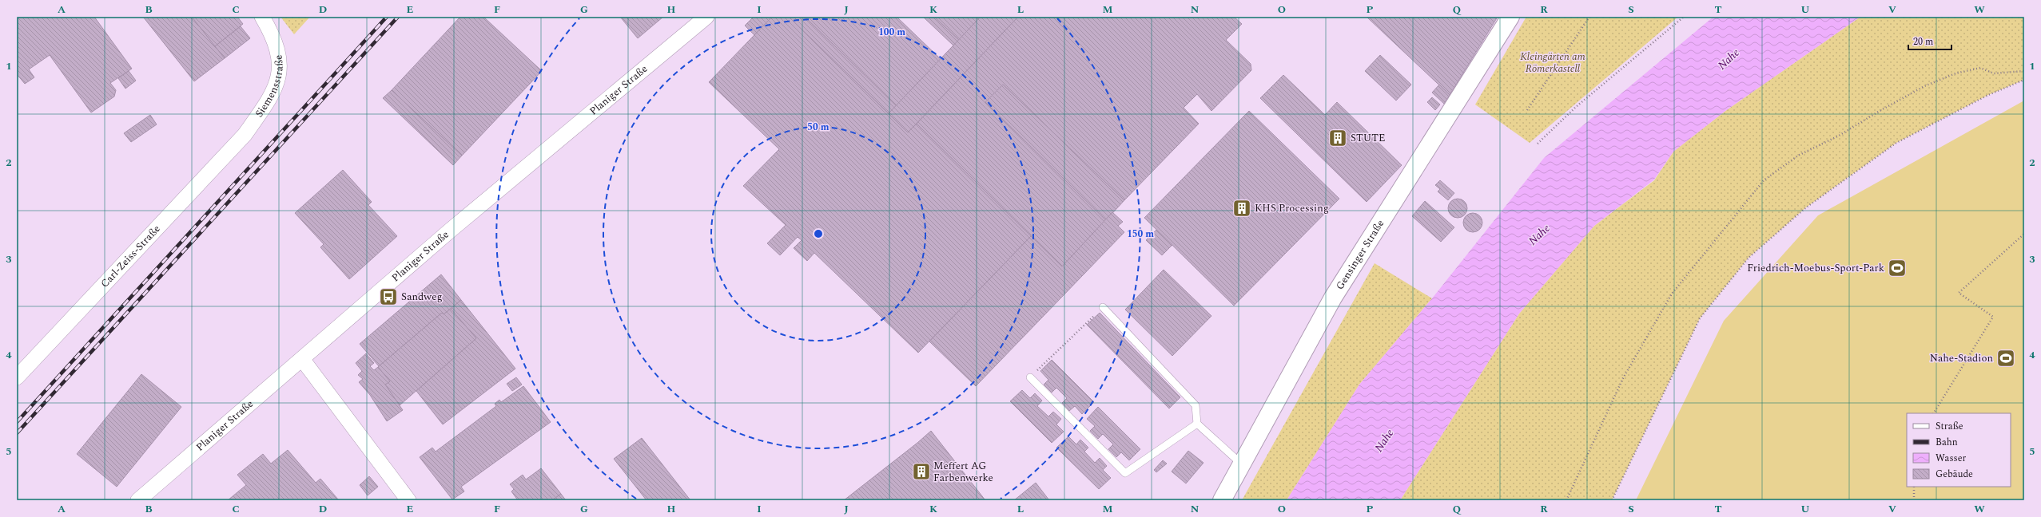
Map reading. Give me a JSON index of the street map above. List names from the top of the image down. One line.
{"streets":{"street":["Siemensstraße","Planiger Straße","Gensinger Straße","Carl-Zeiss-Straße"]},"crossings":[["Siemensstraße","Carl-Zeiss-Straße"]],"water":["Nahe"],"parks":["Kleingärten am Römerkastell"],"places":{"building":["STUTE","KHS Processing","Meffert AG Farbenwerke"],"sports":["Friedrich-Moebus-Sport-Park","Nahe-Stadion"],"bus stop":["Sandweg"]},"legend":["Straße","Bahn","Wasser","Gebäude"],"scale_bar":"20 m","grid":{"columns":["A","B","C","D","E","F","G","H","I","J","K","L","M","N","O","P","Q","R","S","T","U","V","W"],"rows":["1","2","3","4","5"]},"rings":["100 m","50 m","150 m"]}
